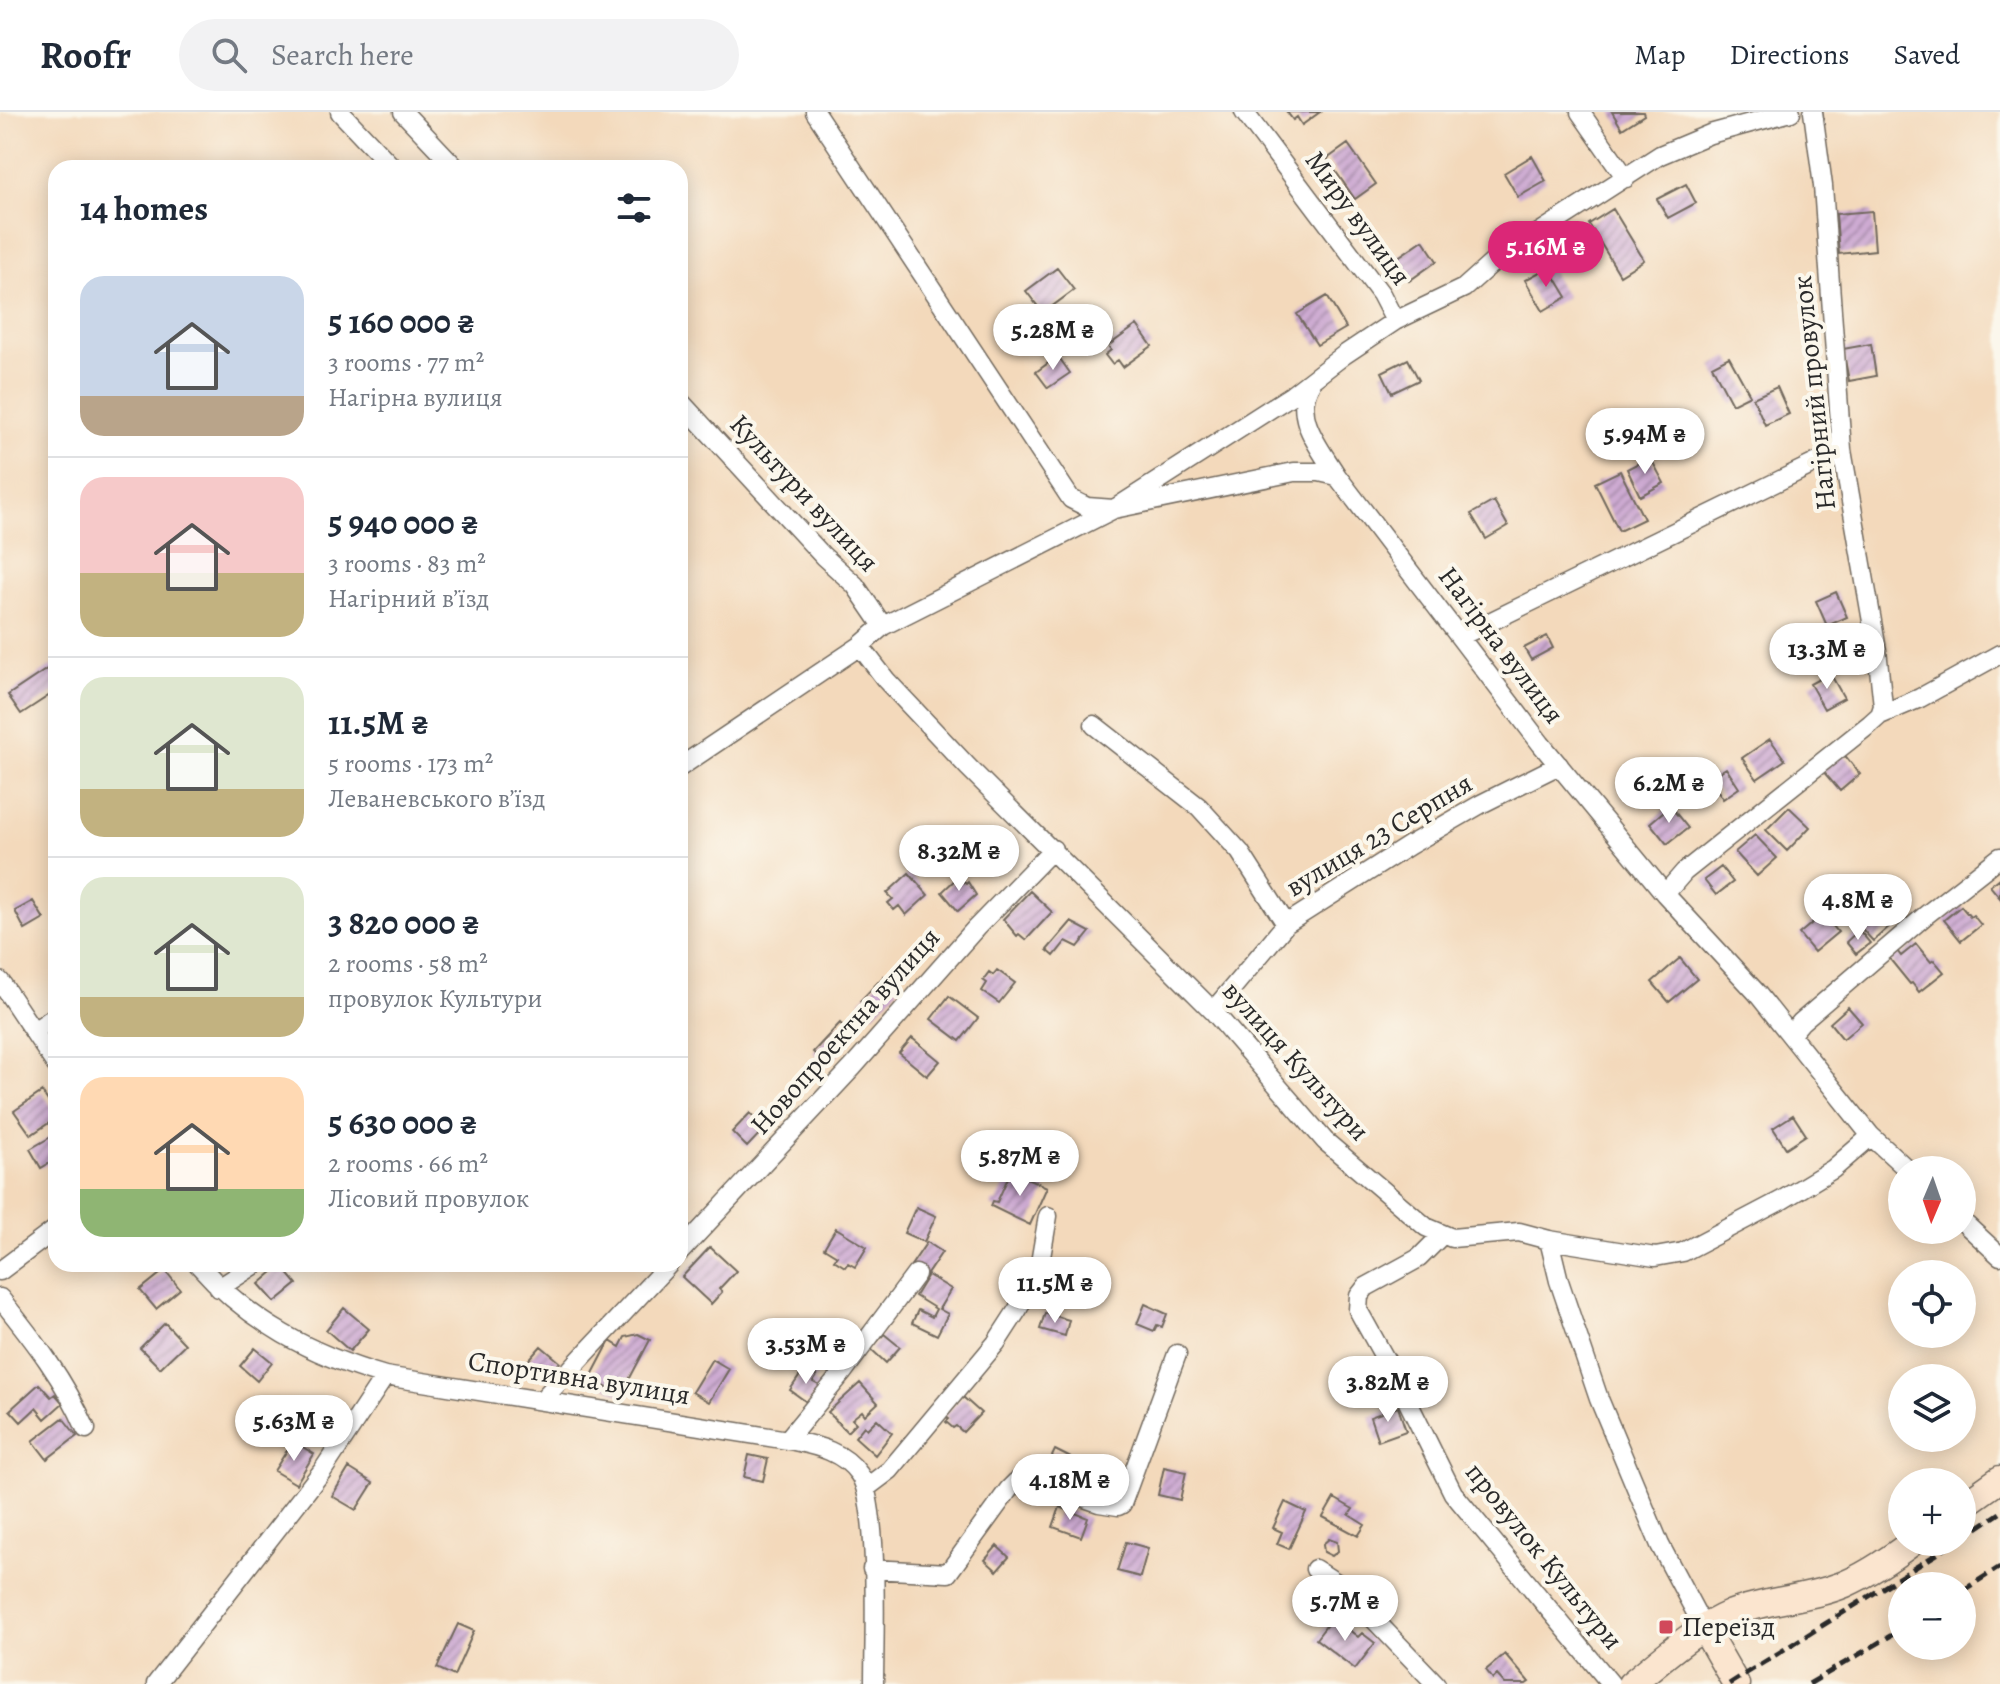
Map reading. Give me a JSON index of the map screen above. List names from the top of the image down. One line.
{"streets":{"street":["Миру вулиця","Нагірний провулок","Культури вулиця","Нагірна вулиця","вулиця 23 Серпня","Новопроектна вулиця","вулиця Культури","Спортивна вулиця","провулок Культури"]},"crossings":[["Нагірна вулиця","вулиця 23 Серпня"],["вулиця 23 Серпня","вулиця Культури"],["Новопроектна вулиця","вулиця Культури"],["вулиця Культури","провулок Культури"]],"places":{"transit":["Переїзд"]},"north":"bottom","page":{"header":"Roofr","search":"Search here","nav":["Map","Directions","Saved"],"heading":"14 homes","price":["5.16M ₴","5.28M ₴","5.94M ₴","13.3M ₴","6.2M ₴","8.32M ₴","4.8M ₴","5.87M ₴","11.5M ₴","3.53M ₴","3.82M ₴","5.63M ₴","4.18M ₴","5.7M ₴"],"list":[{"name":"5 160 000 ₴","note":"3 rooms · 77 m² · Нагірна вулиця"},{"name":"5 940 000 ₴","note":"3 rooms · 83 m² · Нагірний в’їзд"},{"name":"11.5M ₴","note":"5 rooms · 173 m² · Леваневського в’їзд"},{"name":"3 820 000 ₴","note":"2 rooms · 58 m² · провулок Культури"},{"name":"5 630 000 ₴","note":"2 rooms · 66 m² · Лісовий провулок"}],"map_buttons":["+","−"]}}
